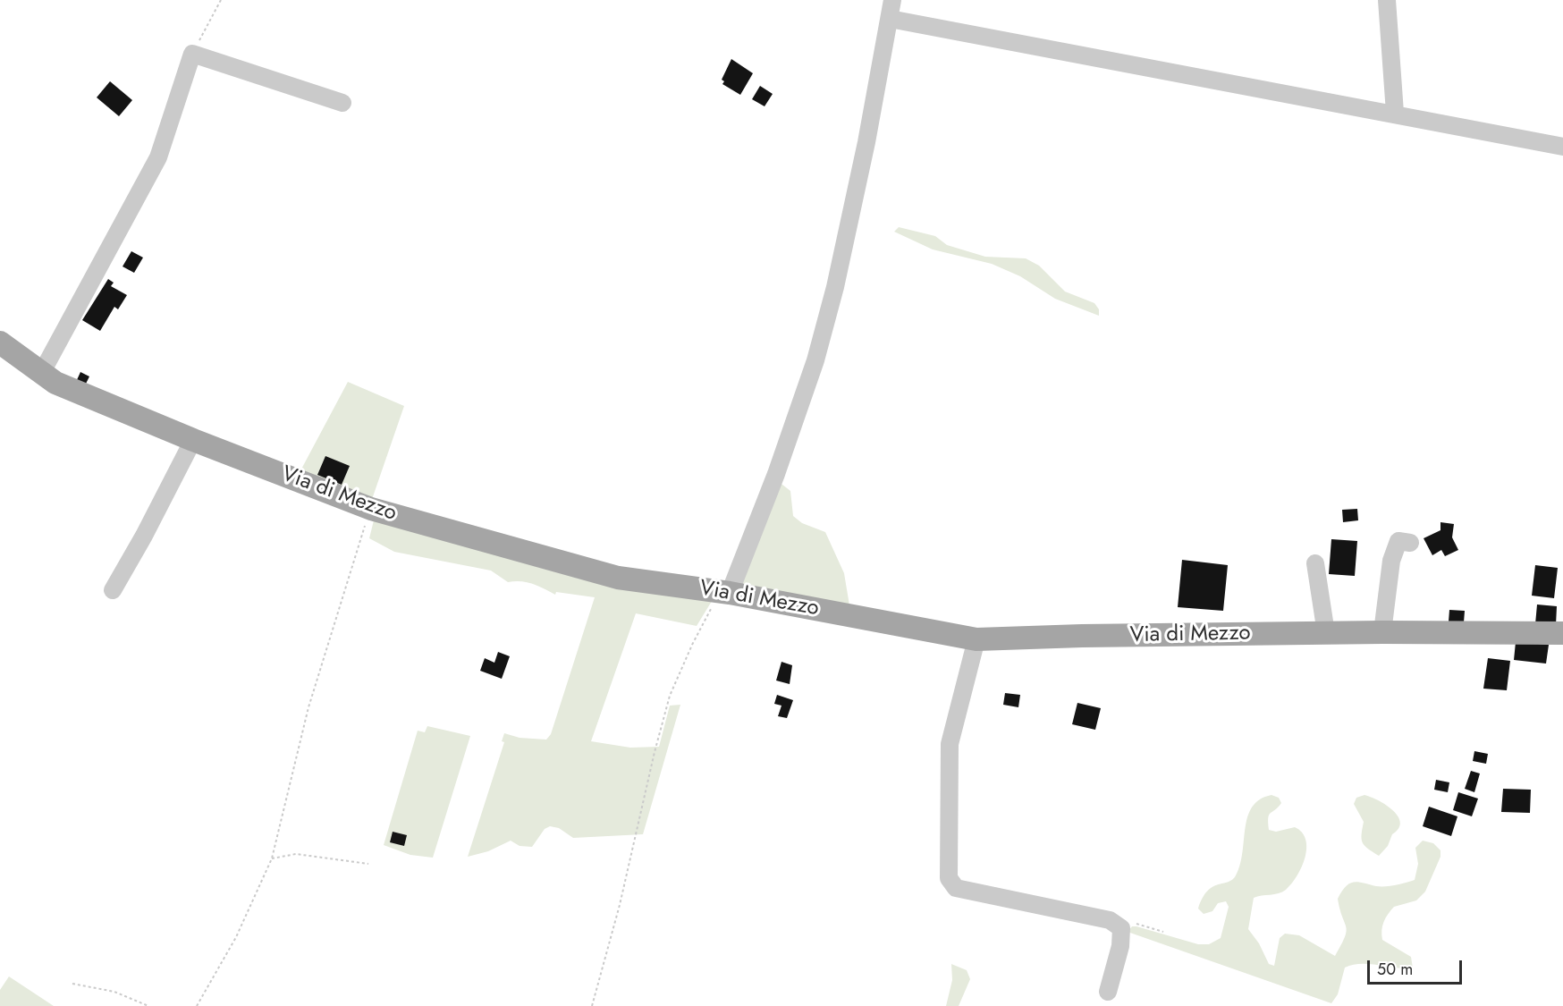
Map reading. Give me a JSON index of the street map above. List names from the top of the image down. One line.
{"streets":{"main road":["Via di Mezzo"]},"scale_bar":"50 m"}
